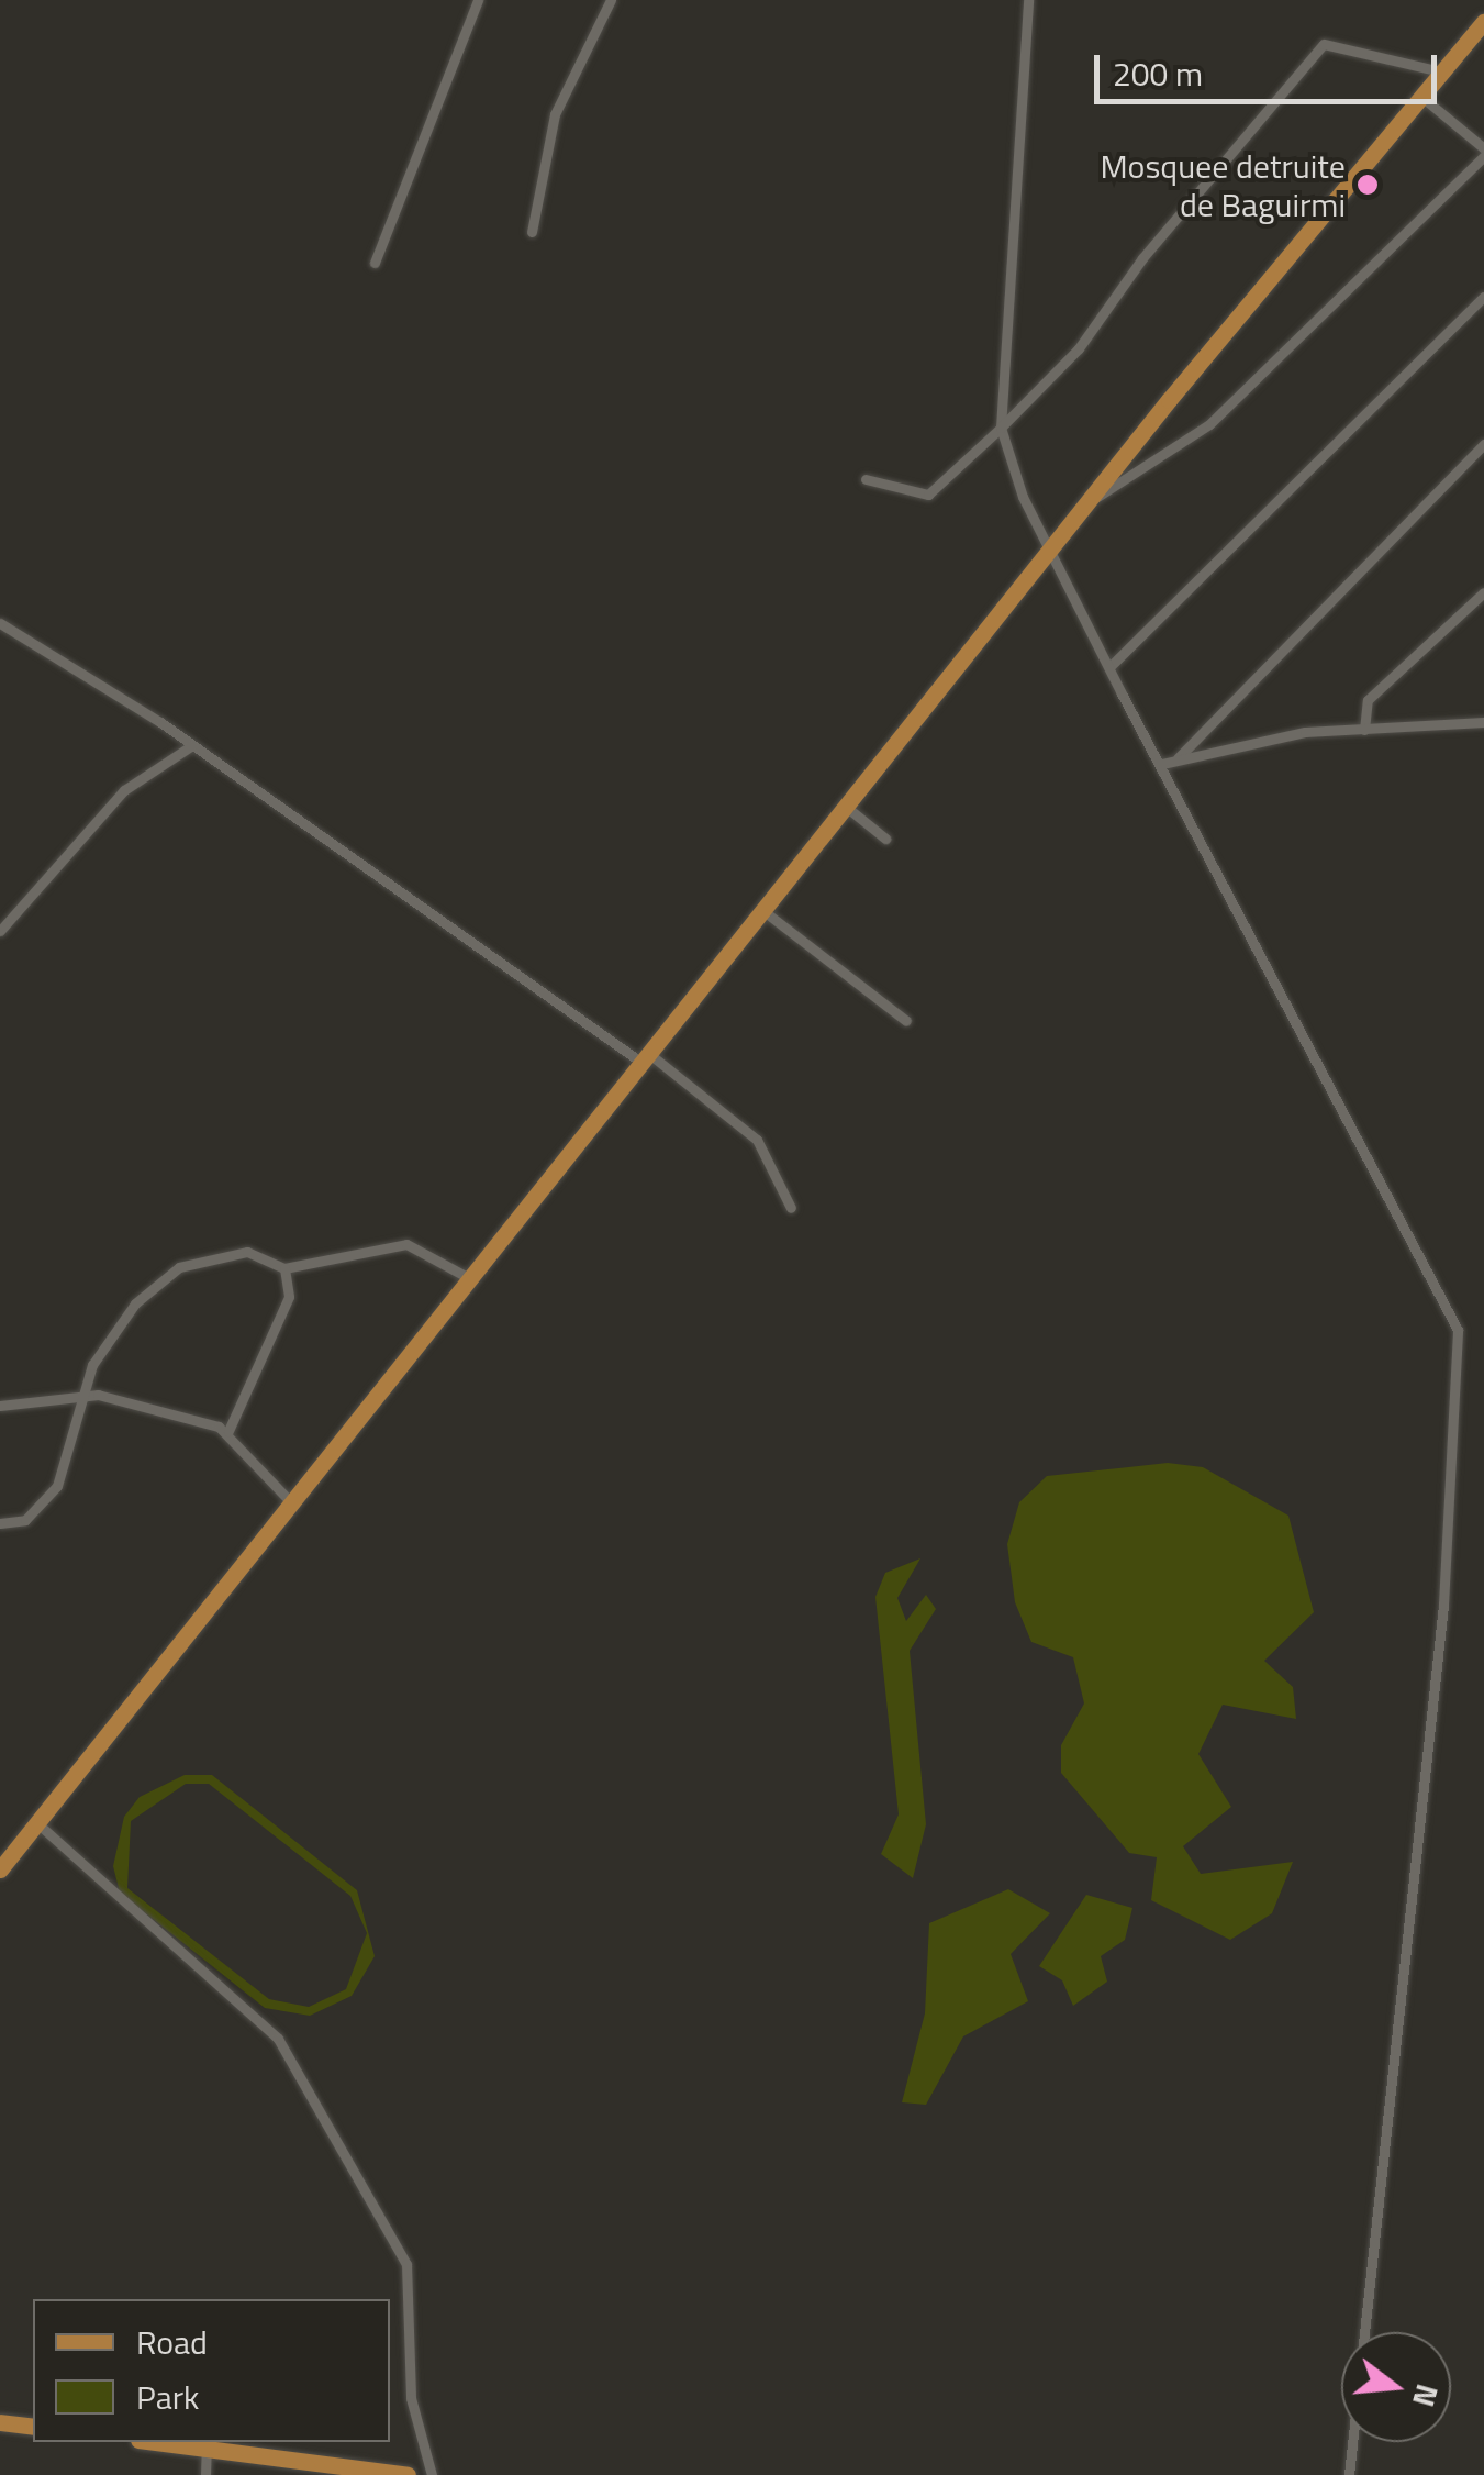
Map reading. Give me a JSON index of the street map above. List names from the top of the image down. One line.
{"places":["Mosquee detruite de Baguirmi"],"legend":["Road","Park"],"scale_bar":"200 m","north":"right"}
